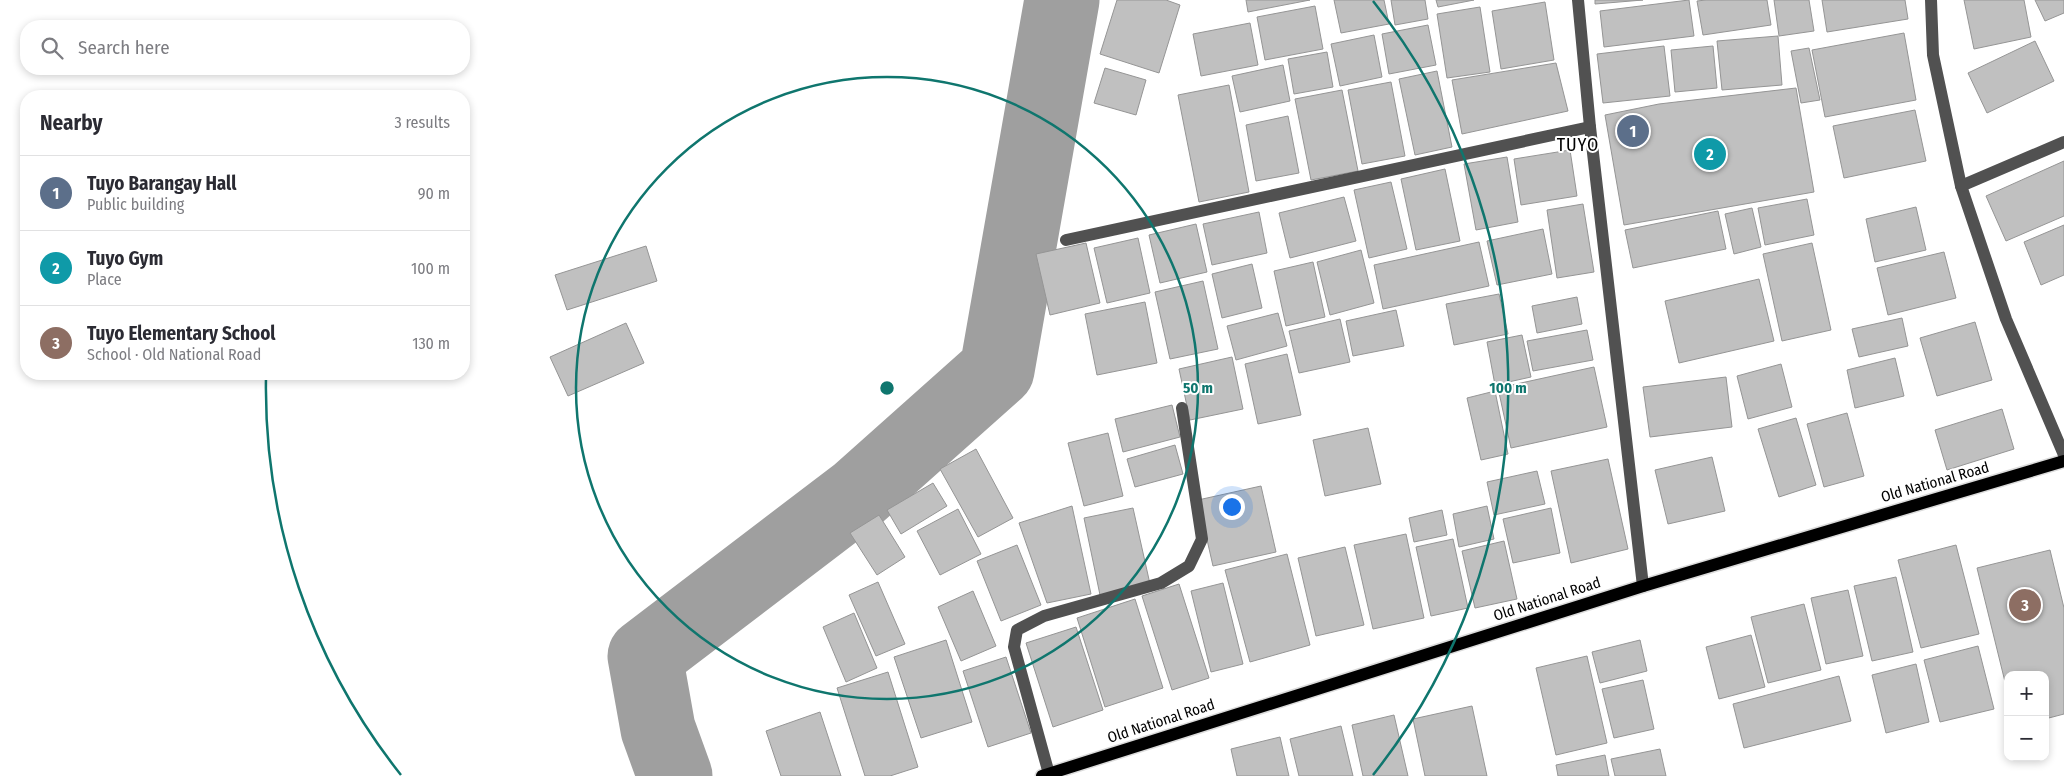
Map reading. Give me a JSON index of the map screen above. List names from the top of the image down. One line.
{"streets":{"main road":["Old National Road"]},"districts":["TUYO"],"page":{"search":"Search here","heading":["Nearby","3 results"],"pins":["1","2","3"],"list":[{"mark":"1","name":"Tuyo Barangay Hall","note":"Public building","value":"90 m"},{"mark":"2","name":"Tuyo Gym","note":"Place","value":"100 m"},{"mark":"3","name":"Tuyo Elementary School","note":"School · Old National Road","value":"130 m"}],"map_buttons":["+","−"]},"rings":["50 m","100 m"]}
